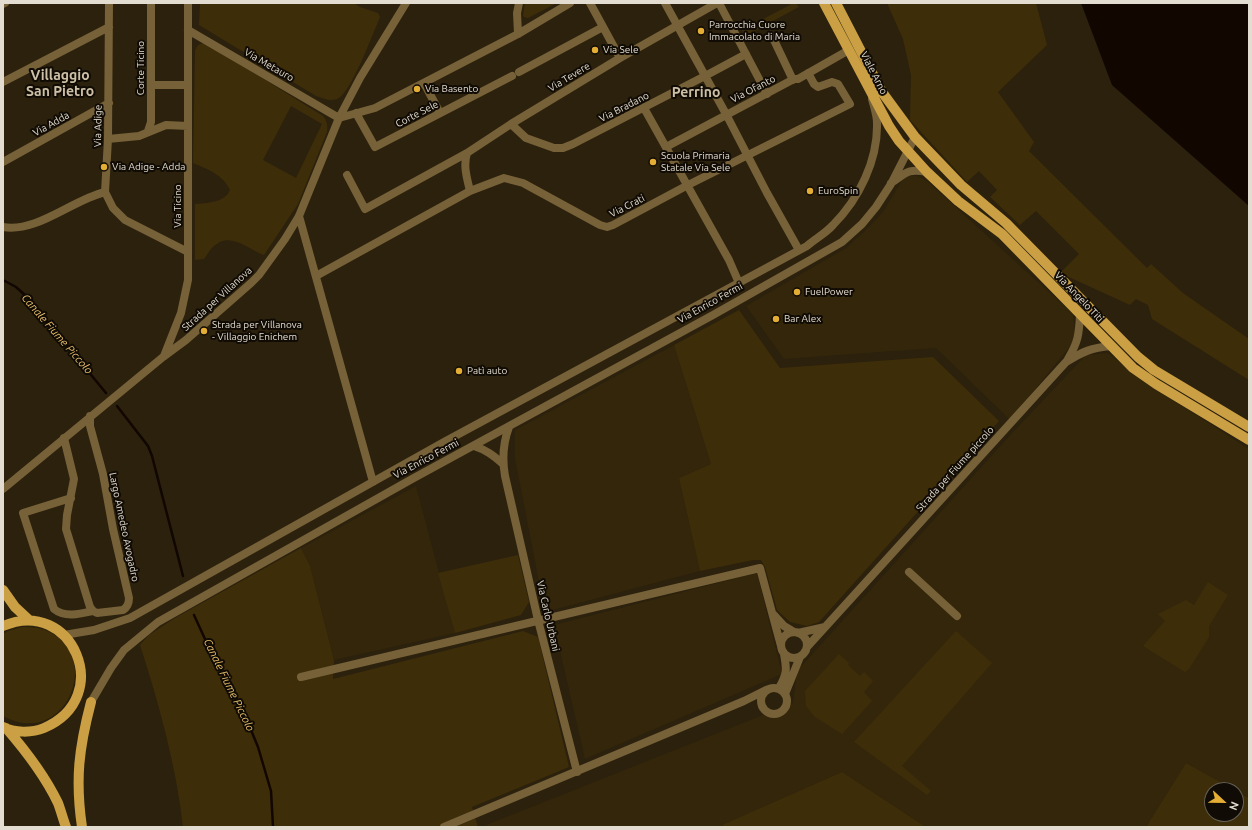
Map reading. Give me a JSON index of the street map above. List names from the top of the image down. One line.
{"streets":{"main road":["Viale Arno","Via Angelo Titi","Via Enrico Fermi"],"street":["Via Metauro","Corte Ticino","Via Tevere","Via Ofanto","Via Bradano","Corte Sele","Via Adda","Via Adige","Via Ticino","Via Crati","Strada per Villanova","Strada per Fiume piccolo","Largo Amedeo Avogadro","Via Carlo Urbani"]},"crossings":[["Via Metauro","Via Ticino"],["Via Metauro","Strada per Villanova"],["Viale Arno","Via Ofanto"],["Viale Arno","Via Angelo Titi"],["Viale Arno","Via Enrico Fermi"],["Via Tevere","Via Bradano"],["Via Ofanto","Via Crati"],["Via Adda","Via Adige"],["Via Ticino","Strada per Villanova"],["Via Angelo Titi","Via Enrico Fermi"],["Via Angelo Titi","Strada per Fiume piccolo"],["Strada per Villanova","Largo Amedeo Avogadro"],["Via Enrico Fermi","Via Carlo Urbani"]],"districts":["Villaggio San Pietro","Perrino"],"water":["Canale Fiume Piccolo"],"places":["Parrocchia Cuore Immacolato di Maria","Via Sele","Via Basento","Scuola Primaria Statale Via Sele","Via Adige - Adda","EuroSpin","FuelPower","Bar Alex","Strada per Villanova - Villaggio Enichem","Patì auto"],"north":"right"}
